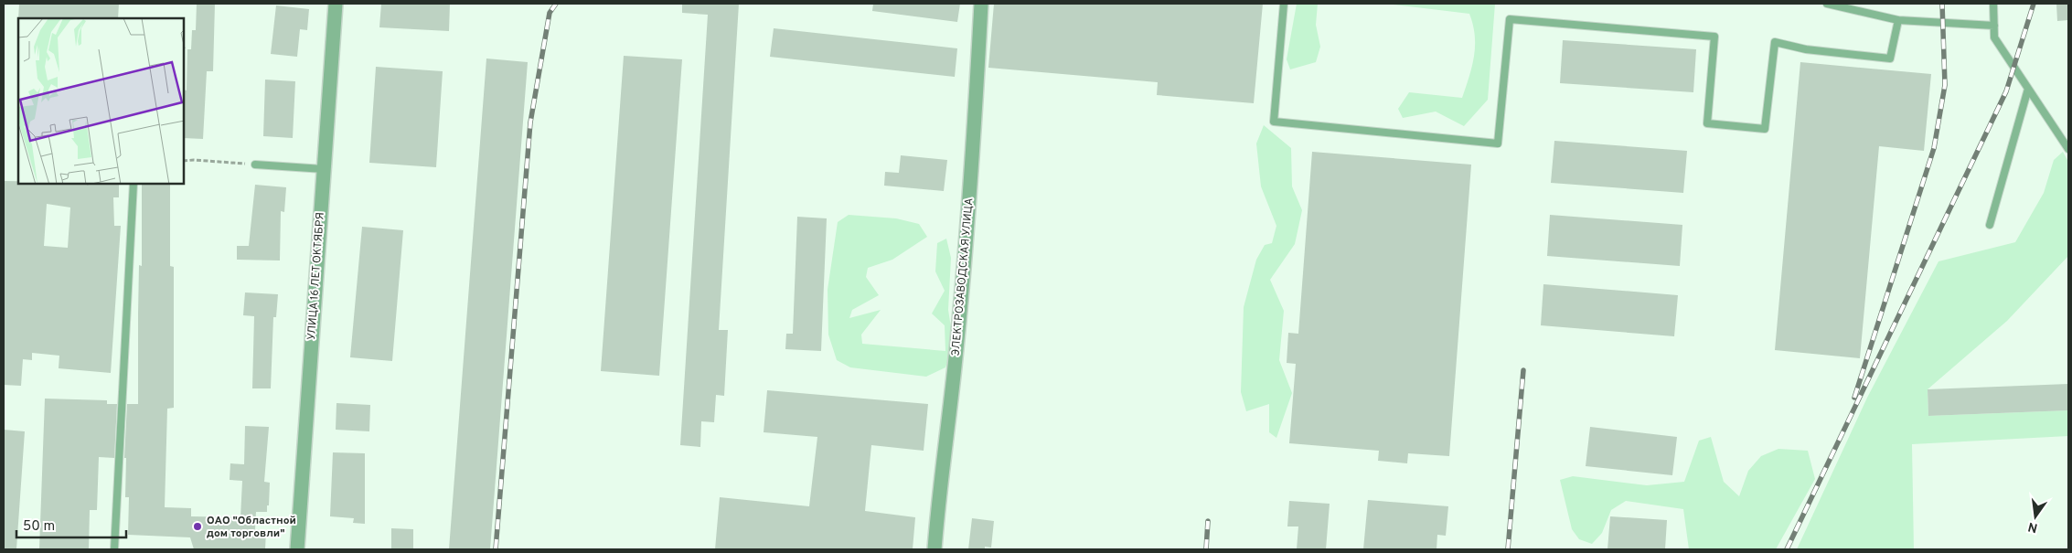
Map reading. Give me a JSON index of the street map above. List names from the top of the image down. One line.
{"streets":{"street":["УЛИЦА 16 ЛЕТ ОКТЯБРЯ","ЭЛЕКТРОЗАВОДСКАЯ УЛИЦА"]},"places":["ОАО \"Областной дом торговли\""],"scale_bar":"50 m","north":"bottom"}
